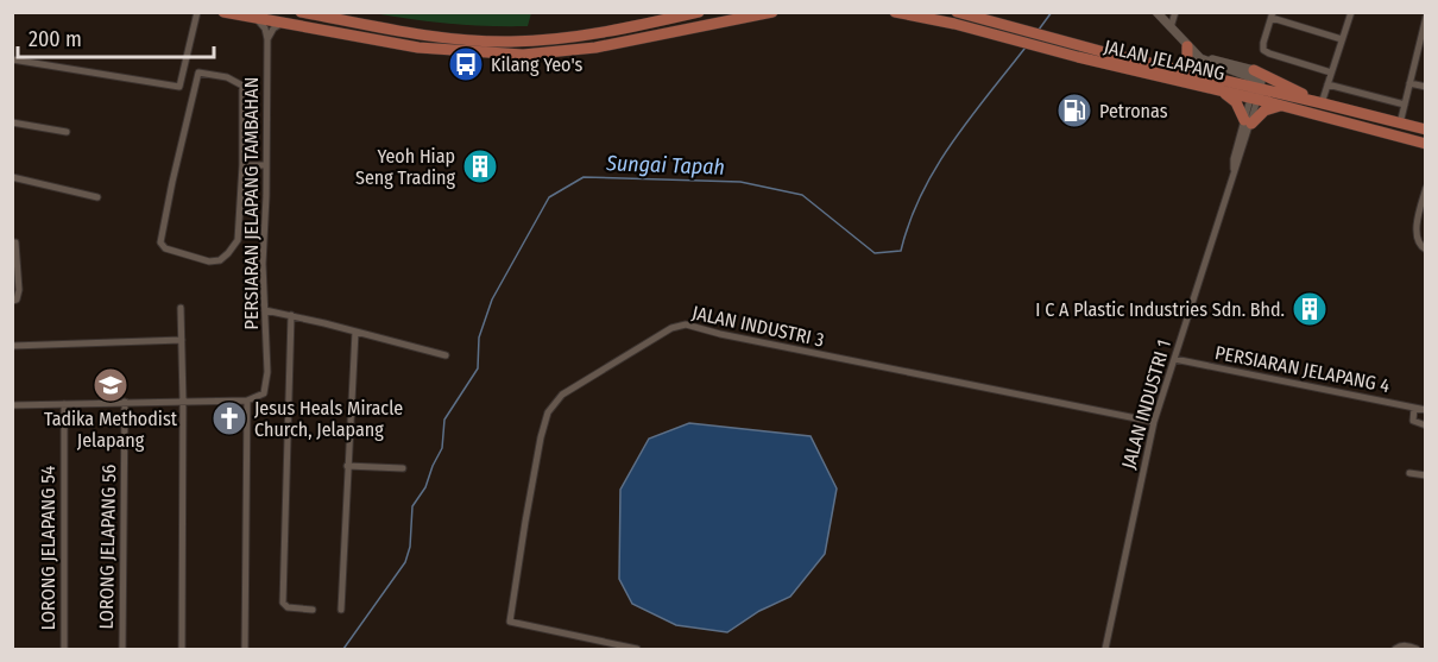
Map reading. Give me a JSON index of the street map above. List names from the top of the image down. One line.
{"streets":{"main road":["JALAN JELAPANG"],"street":["PERSIARAN JELAPANG TAMBAHAN","JALAN INDUSTRI 3","PERSIARAN JELAPANG 4","JALAN INDUSTRI 1","LORONG JELAPANG 56","LORONG JELAPANG 54"]},"crossings":[["JALAN JELAPANG","JALAN INDUSTRI 1"],["JALAN INDUSTRI 3","JALAN INDUSTRI 1"],["PERSIARAN JELAPANG 4","JALAN INDUSTRI 1"]],"water":["Sungai Tapah"],"places":{"bus stop":["Kilang Yeo's"],"fuel station":["Petronas"],"building":["Yeoh Hiap Seng Trading","I C A Plastic Industries Sdn. Bhd."],"school or university":["Tadika Methodist Jelapang"],"church":["Jesus Heals Miracle Church, Jelapang"]},"scale_bar":"200 m"}
